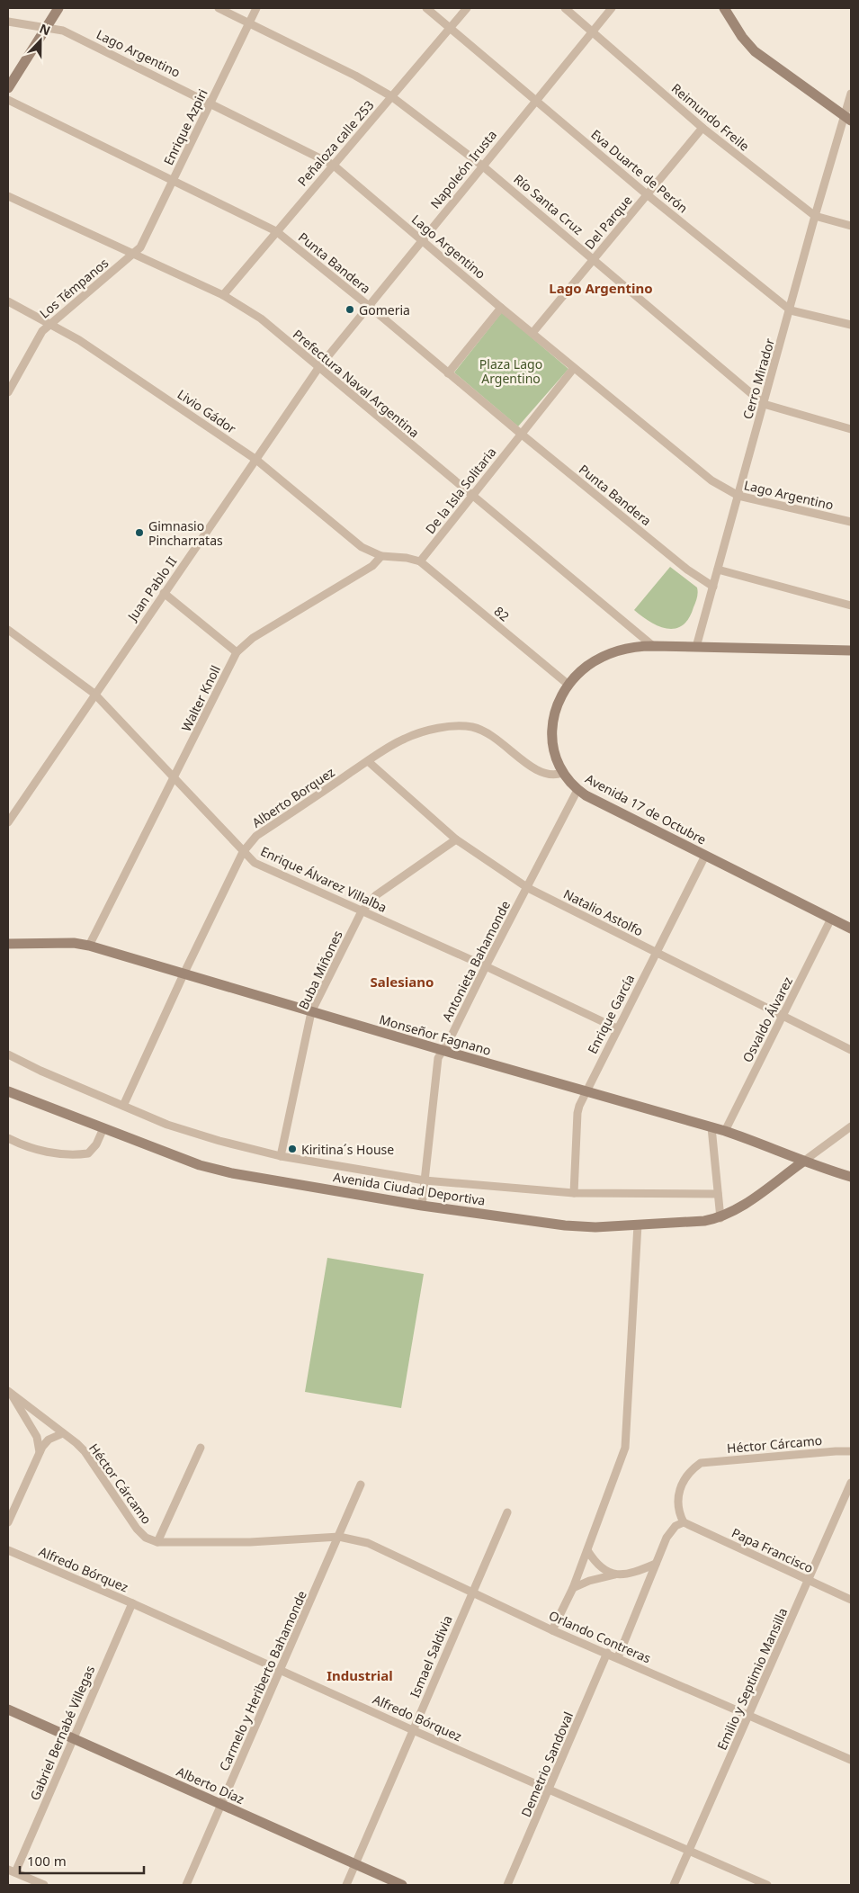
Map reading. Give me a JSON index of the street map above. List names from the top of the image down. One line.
{"streets":{"street":["Lago Argentino","Reimundo Freile","Enrique Azpiri","Peñaloza calle 253","Napoleón Irusta","Eva Duarte de Perón","Río Santa Cruz","Del Parque","Punta Bandera","Los Témpanos","Cerro Mirador","Prefectura Naval Argentina","Livio Gádor","De la Isla Solitaria","Juan Pablo II","82","Walter Knoll","Alberto Borquez","Avenida 17 de Octubre","Enrique Álvarez Villalba","Natalio Astolfo","Antonieta Bahamonde","Buba Miñones","Enrique García","Osvaldo Álvarez","Monseñor Fagnano","Avenida Ciudad Deportiva","Héctor Cárcamo","Papa Francisco","Alfredo Bórquez","Orlando Contreras","Ismael Saldivia","Emilio y Septimio Mansilla","Carmelo y Heriberto Bahamonde","Gabriel Bernabé Villegas","Demetrio Sandoval","Alberto Díaz"]},"crossings":[["Lago Argentino","Enrique Azpiri"],["Lago Argentino","Peñaloza calle 253"],["Lago Argentino","Napoleón Irusta"],["Lago Argentino","Del Parque"],["Lago Argentino","Cerro Mirador"],["Lago Argentino","De la Isla Solitaria"],["Reimundo Freile","Napoleón Irusta"],["Reimundo Freile","Del Parque"],["Reimundo Freile","Cerro Mirador"],["Enrique Azpiri","Río Santa Cruz"],["Enrique Azpiri","Punta Bandera"],["Enrique Azpiri","Los Témpanos"],["Enrique Azpiri","Prefectura Naval Argentina"],["Peñaloza calle 253","Eva Duarte de Perón"],["Peñaloza calle 253","Río Santa Cruz"],["Peñaloza calle 253","Punta Bandera"],["Peñaloza calle 253","Prefectura Naval Argentina"],["Napoleón Irusta","Eva Duarte de Perón"],["Napoleón Irusta","Río Santa Cruz"],["Napoleón Irusta","Punta Bandera"],["Napoleón Irusta","Prefectura Naval Argentina"],["Napoleón Irusta","Juan Pablo II"],["Eva Duarte de Perón","Del Parque"],["Eva Duarte de Perón","Cerro Mirador"],["Río Santa Cruz","Del Parque"],["Río Santa Cruz","Cerro Mirador"],["Punta Bandera","Cerro Mirador"],["Punta Bandera","De la Isla Solitaria"],["Los Témpanos","Prefectura Naval Argentina"],["Los Témpanos","Livio Gádor"],["Cerro Mirador","Avenida 17 de Octubre"],["Prefectura Naval Argentina","De la Isla Solitaria"],["Prefectura Naval Argentina","Juan Pablo II"],["Prefectura Naval Argentina","Avenida 17 de Octubre"],["Livio Gádor","Juan Pablo II"],["Livio Gádor","Walter Knoll"],["De la Isla Solitaria","82"],["Juan Pablo II","Enrique Álvarez Villalba"],["82","Avenida 17 de Octubre"],["Walter Knoll","Enrique Álvarez Villalba"],["Walter Knoll","Monseñor Fagnano"],["Alberto Borquez","Avenida 17 de Octubre"],["Alberto Borquez","Enrique Álvarez Villalba"],["Alberto Borquez","Natalio Astolfo"],["Alberto Borquez","Monseñor Fagnano"],["Alberto Borquez","Avenida Ciudad Deportiva"],["Avenida 17 de Octubre","Antonieta Bahamonde"],["Avenida 17 de Octubre","Enrique García"],["Avenida 17 de Octubre","Osvaldo Álvarez"],["Enrique Álvarez Villalba","Antonieta Bahamonde"],["Enrique Álvarez Villalba","Buba Miñones"],["Enrique Álvarez Villalba","Enrique García"],["Natalio Astolfo","Antonieta Bahamonde"],["Natalio Astolfo","Buba Miñones"],["Natalio Astolfo","Enrique García"],["Natalio Astolfo","Osvaldo Álvarez"],["Antonieta Bahamonde","Monseñor Fagnano"],["Antonieta Bahamonde","Avenida Ciudad Deportiva"],["Buba Miñones","Monseñor Fagnano"],["Buba Miñones","Avenida Ciudad Deportiva"],["Enrique García","Monseñor Fagnano"],["Enrique García","Avenida Ciudad Deportiva"],["Osvaldo Álvarez","Monseñor Fagnano"],["Monseñor Fagnano","Avenida Ciudad Deportiva"],["Héctor Cárcamo","Papa Francisco"],["Papa Francisco","Emilio y Septimio Mansilla"],["Alfredo Bórquez","Ismael Saldivia"],["Alfredo Bórquez","Emilio y Septimio Mansilla"],["Alfredo Bórquez","Carmelo y Heriberto Bahamonde"],["Alfredo Bórquez","Gabriel Bernabé Villegas"],["Alfredo Bórquez","Demetrio Sandoval"],["Orlando Contreras","Ismael Saldivia"],["Orlando Contreras","Emilio y Septimio Mansilla"],["Orlando Contreras","Carmelo y Heriberto Bahamonde"],["Orlando Contreras","Demetrio Sandoval"],["Ismael Saldivia","Alberto Díaz"],["Carmelo y Heriberto Bahamonde","Alberto Díaz"],["Gabriel Bernabé Villegas","Alberto Díaz"]],"districts":["Lago Argentino","Salesiano","Industrial"],"parks":["Plaza Lago Argentino"],"places":["Gomeria","Gimnasio Pincharratas","Kiritina´s House"],"scale_bar":"100 m","north":"top"}
